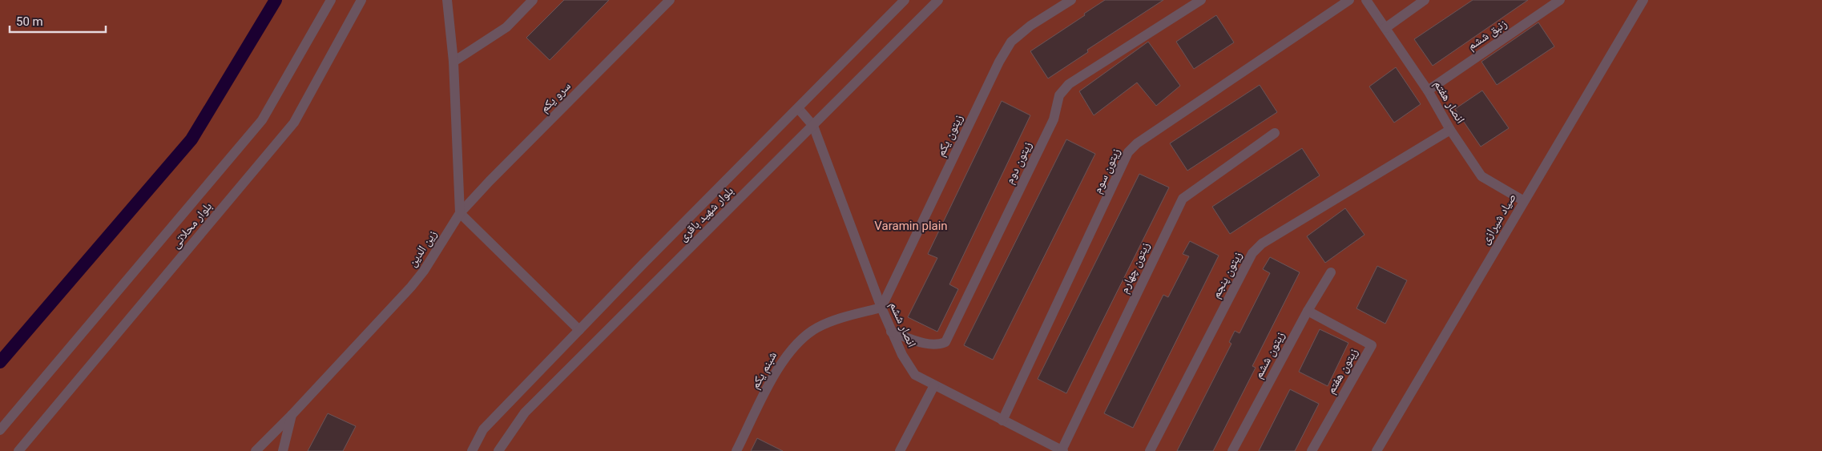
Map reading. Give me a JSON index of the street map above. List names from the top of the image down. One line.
{"streets":{"street":["زنبق ششم","سرو یکم","انصار هفتم","زیتون یکم","زیتون دوم","زیتون سوم","بلوار شهید باقری","صیاد شیرازی","بلوار محلاتی","زین الدین","زیتون چهارم","زیتون پنجم","انصار ششم","زیتون ششم","شبنم یکم","زیتون هفتم"]},"crossings":[["زنبق ششم","انصار هفتم"],["سرو یکم","زین الدین"],["انصار هفتم","صیاد شیرازی"],["انصار هفتم","زیتون پنجم"],["زیتون یکم","انصار ششم"],["زیتون یکم","شبنم یکم"],["زیتون دوم","انصار ششم"],["زیتون سوم","انصار ششم"],["بلوار شهید باقری","انصار ششم"],["زیتون چهارم","انصار ششم"],["انصار ششم","شبنم یکم"],["زیتون ششم","زیتون هفتم"]],"parks":["Varamin plain"],"scale_bar":"50 m"}
